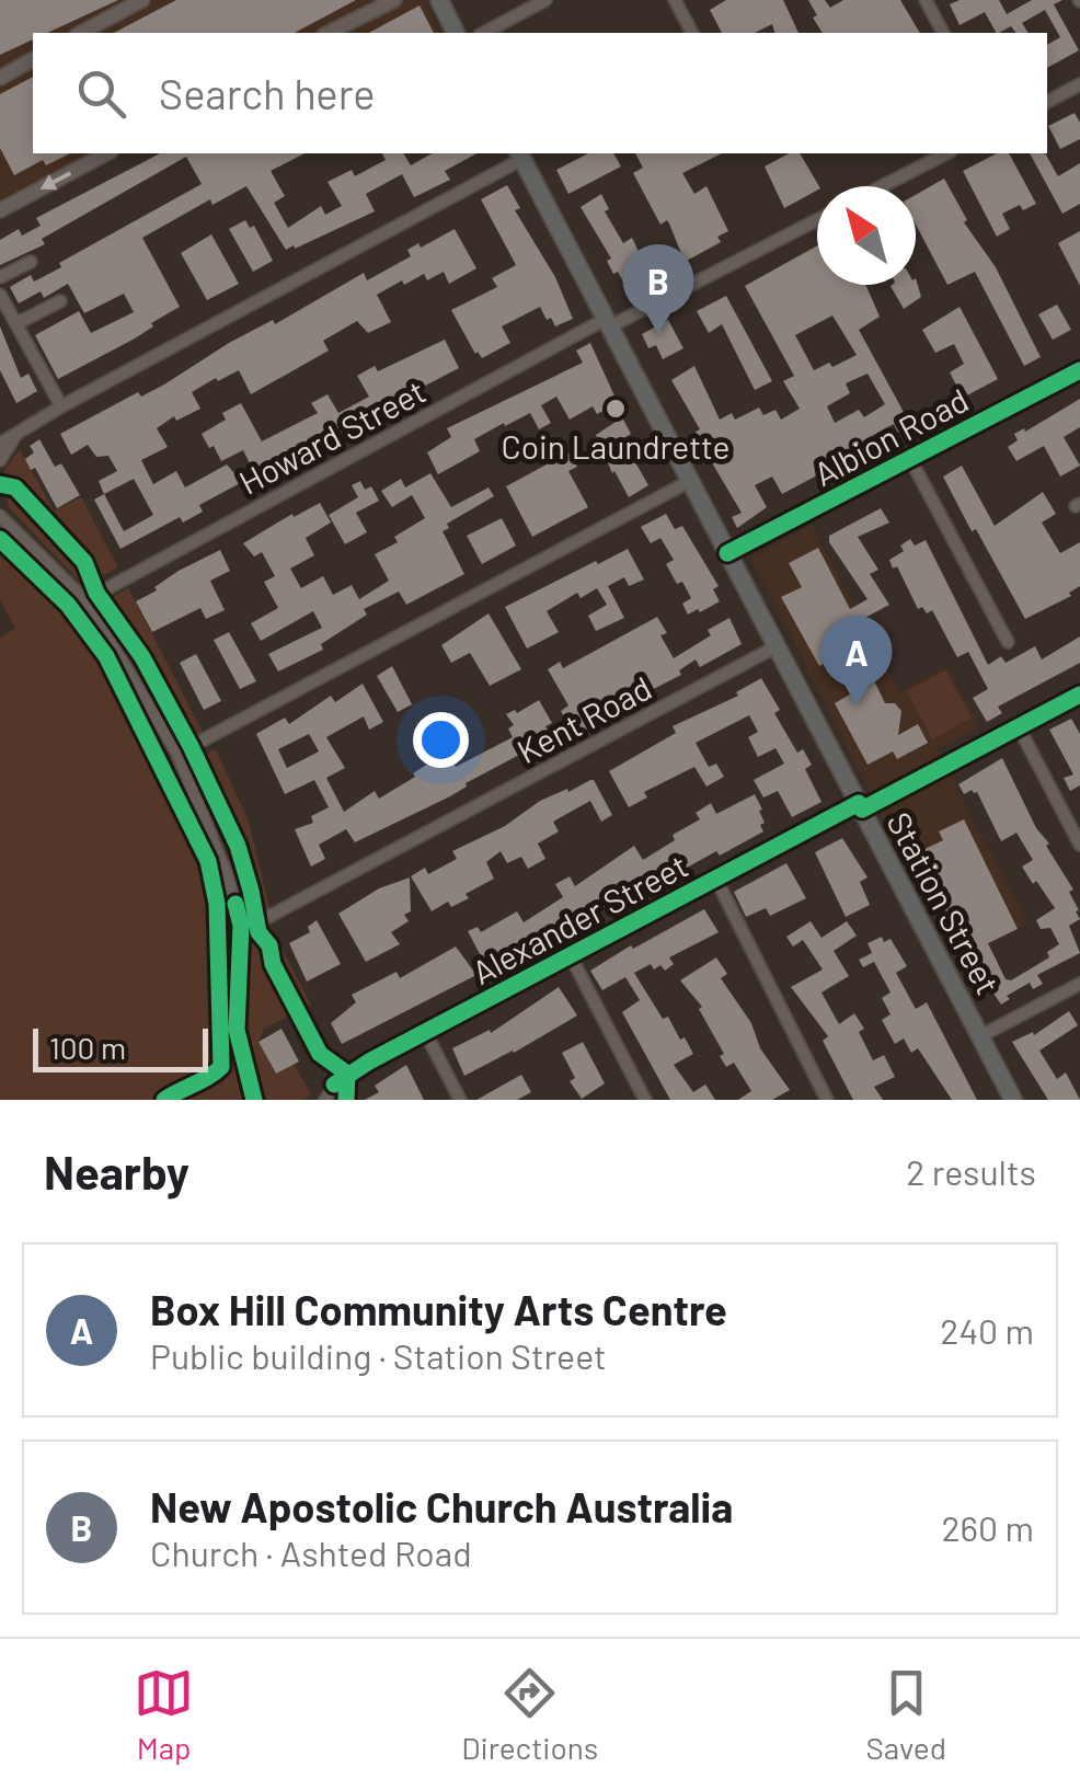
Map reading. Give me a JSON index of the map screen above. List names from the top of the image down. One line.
{"streets":{"main road":["Station Street"],"street":["Howard Street","Albion Road","Kent Road","Alexander Street"]},"crossings":[["Howard Street","Station Street"],["Albion Road","Station Street"],["Kent Road","Station Street"],["Station Street","Alexander Street"]],"places":["Coin Laundrette"],"scale_bar":"100 m","north":"top left","page":{"search":"Search here","pins":["B","A"],"scale":"100 m","heading":["Nearby","2 results"],"list":[{"mark":"A","name":"Box Hill Community Arts Centre","note":"Public building · Station Street","value":"240 m"},{"mark":"B","name":"New Apostolic Church Australia","note":"Church · Ashted Road","value":"260 m"}],"nav":["Map","Directions","Saved"]}}
